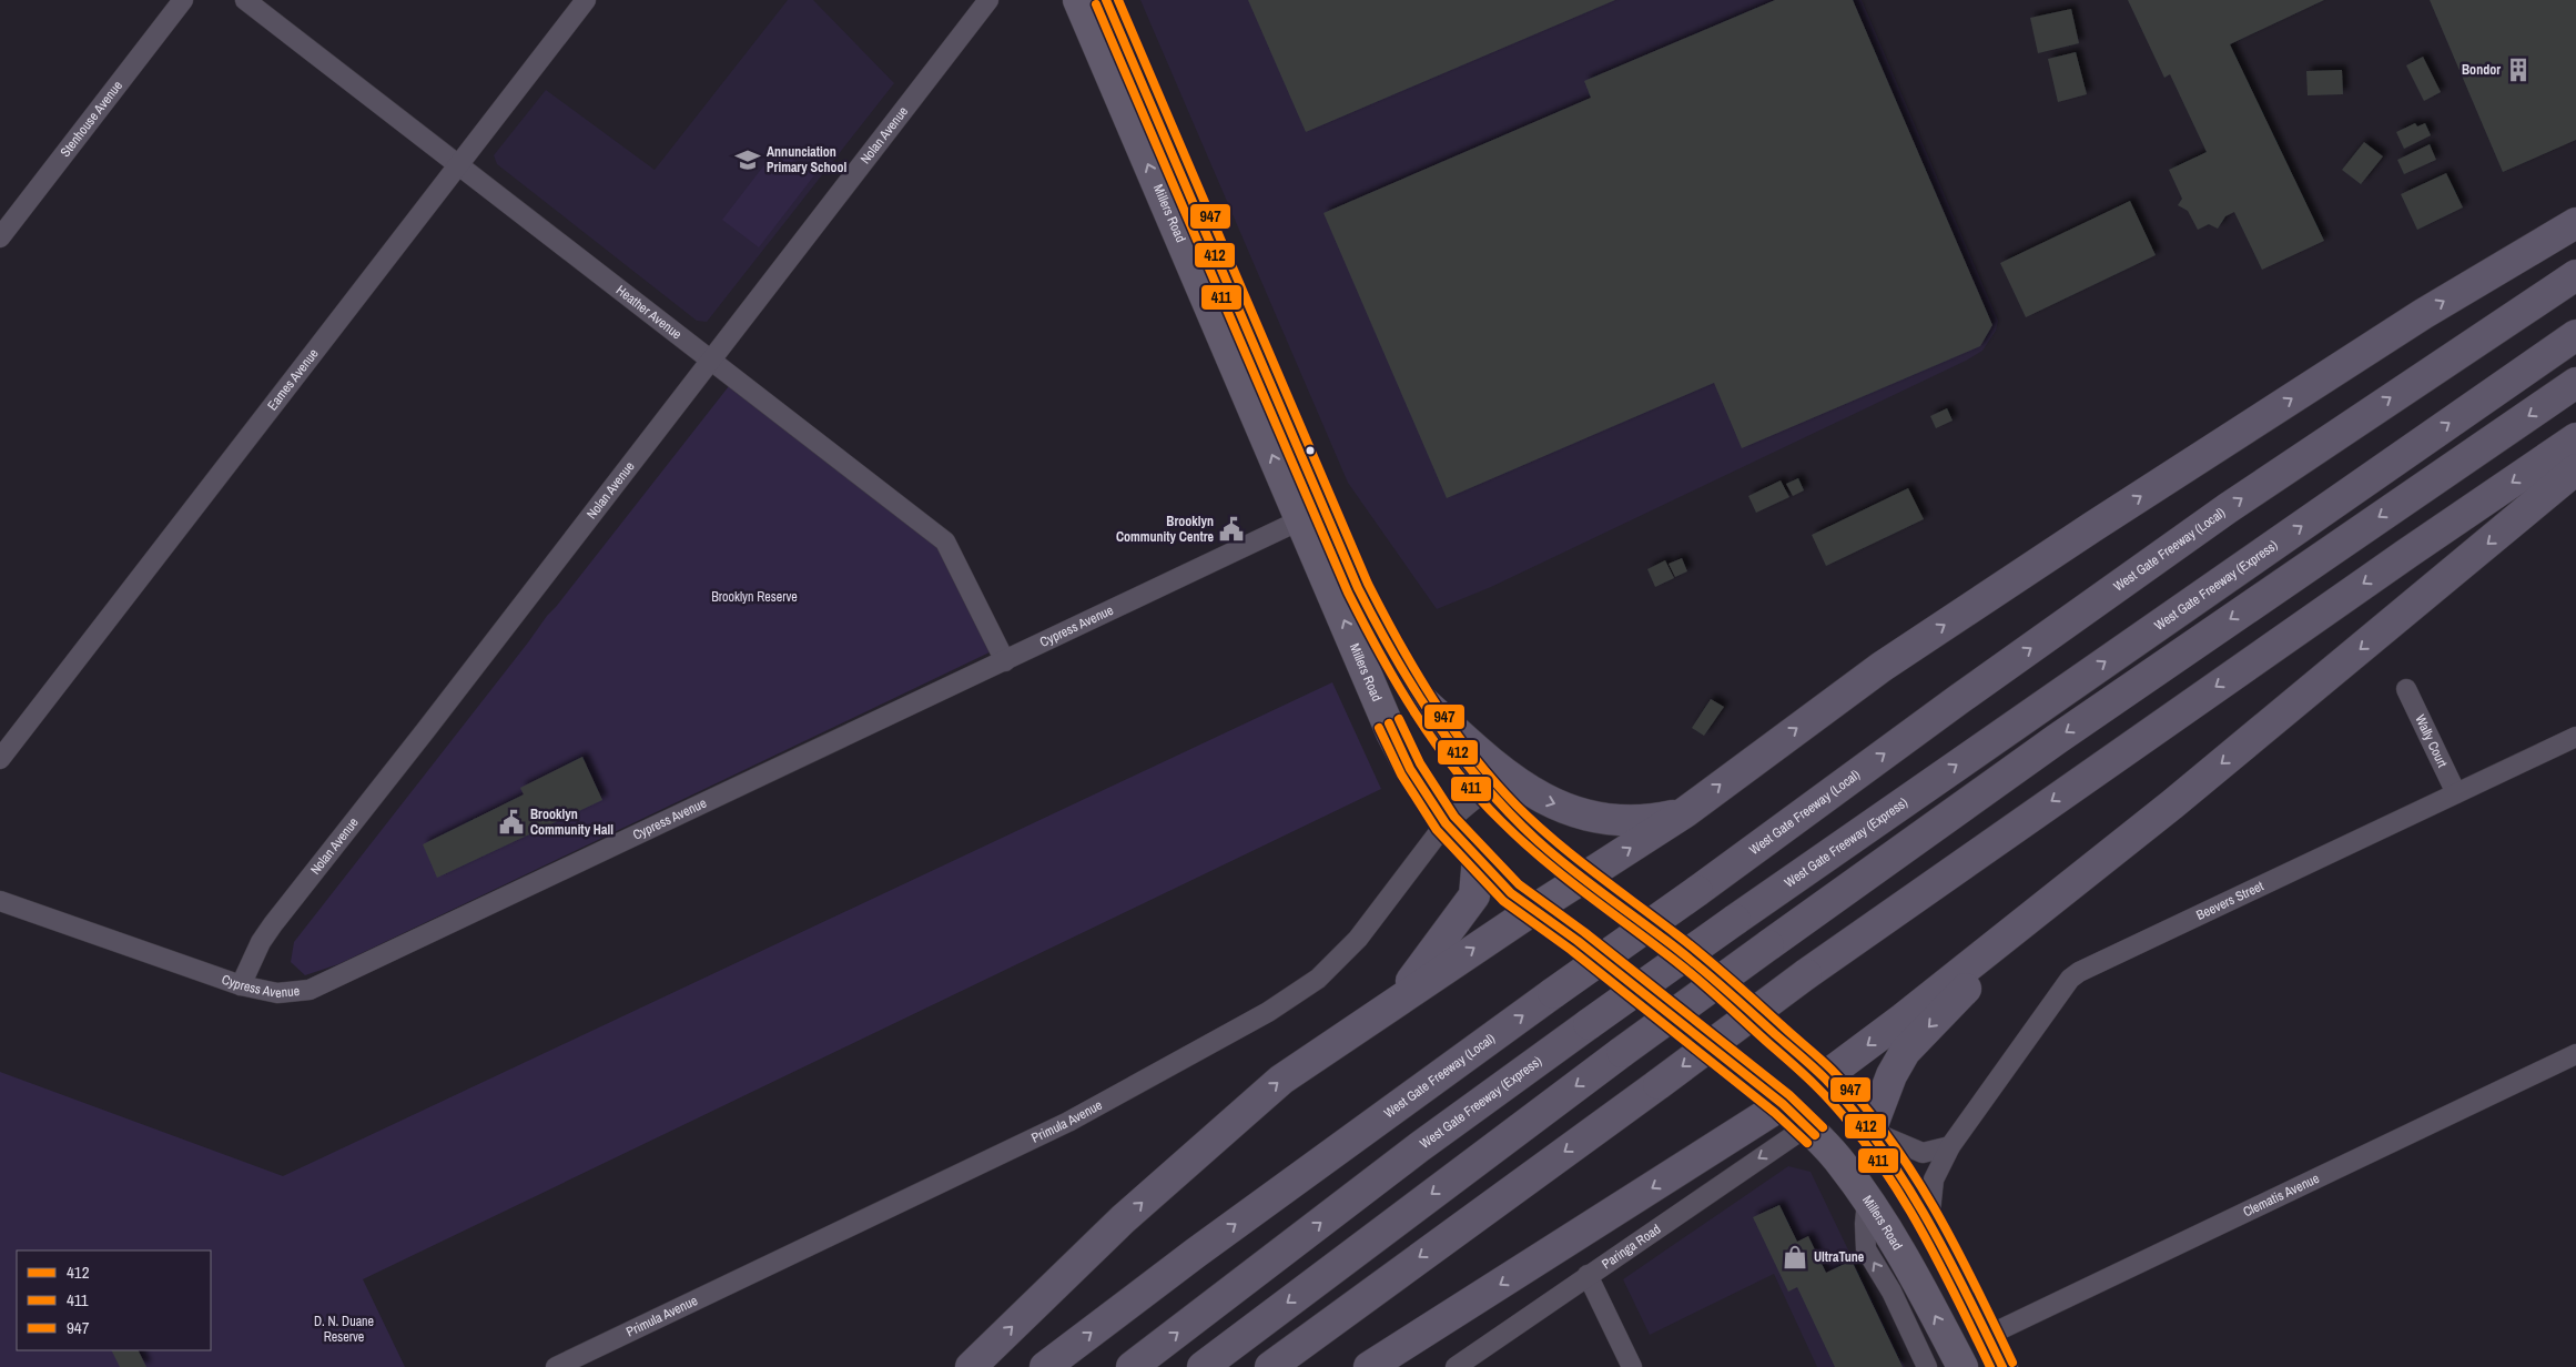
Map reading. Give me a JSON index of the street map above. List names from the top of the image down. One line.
{"streets":{"highway":["West Gate Freeway (Local)","West Gate Freeway (Express)"],"main road":["Millers Road"],"street":["Stenhouse Avenue","Nolan Avenue","Heather Avenue","Eames Avenue","Cypress Avenue","Wally Court","Beevers Street","Primula Avenue","Clematis Avenue","Paringa Road"]},"crossings":[["Nolan Avenue","Heather Avenue"],["Nolan Avenue","Cypress Avenue"],["Millers Road","Cypress Avenue"],["Millers Road","Primula Avenue"],["Millers Road","Paringa Road"],["Heather Avenue","Eames Avenue"],["Heather Avenue","Cypress Avenue"],["Wally Court","Beevers Street"]],"one_way":["Paringa Road"],"parks":["Brooklyn Reserve","D. N. Duane Reserve"],"places":{"building":["Bondor"],"school or university":["Annunciation Primary School"],"public building":["Brooklyn Community Centre","Brooklyn Community Hall"],"shop":["UltraTune"]},"lines":["transit line 412","transit line 947","transit line 411"],"legend":["412","411","947"]}
